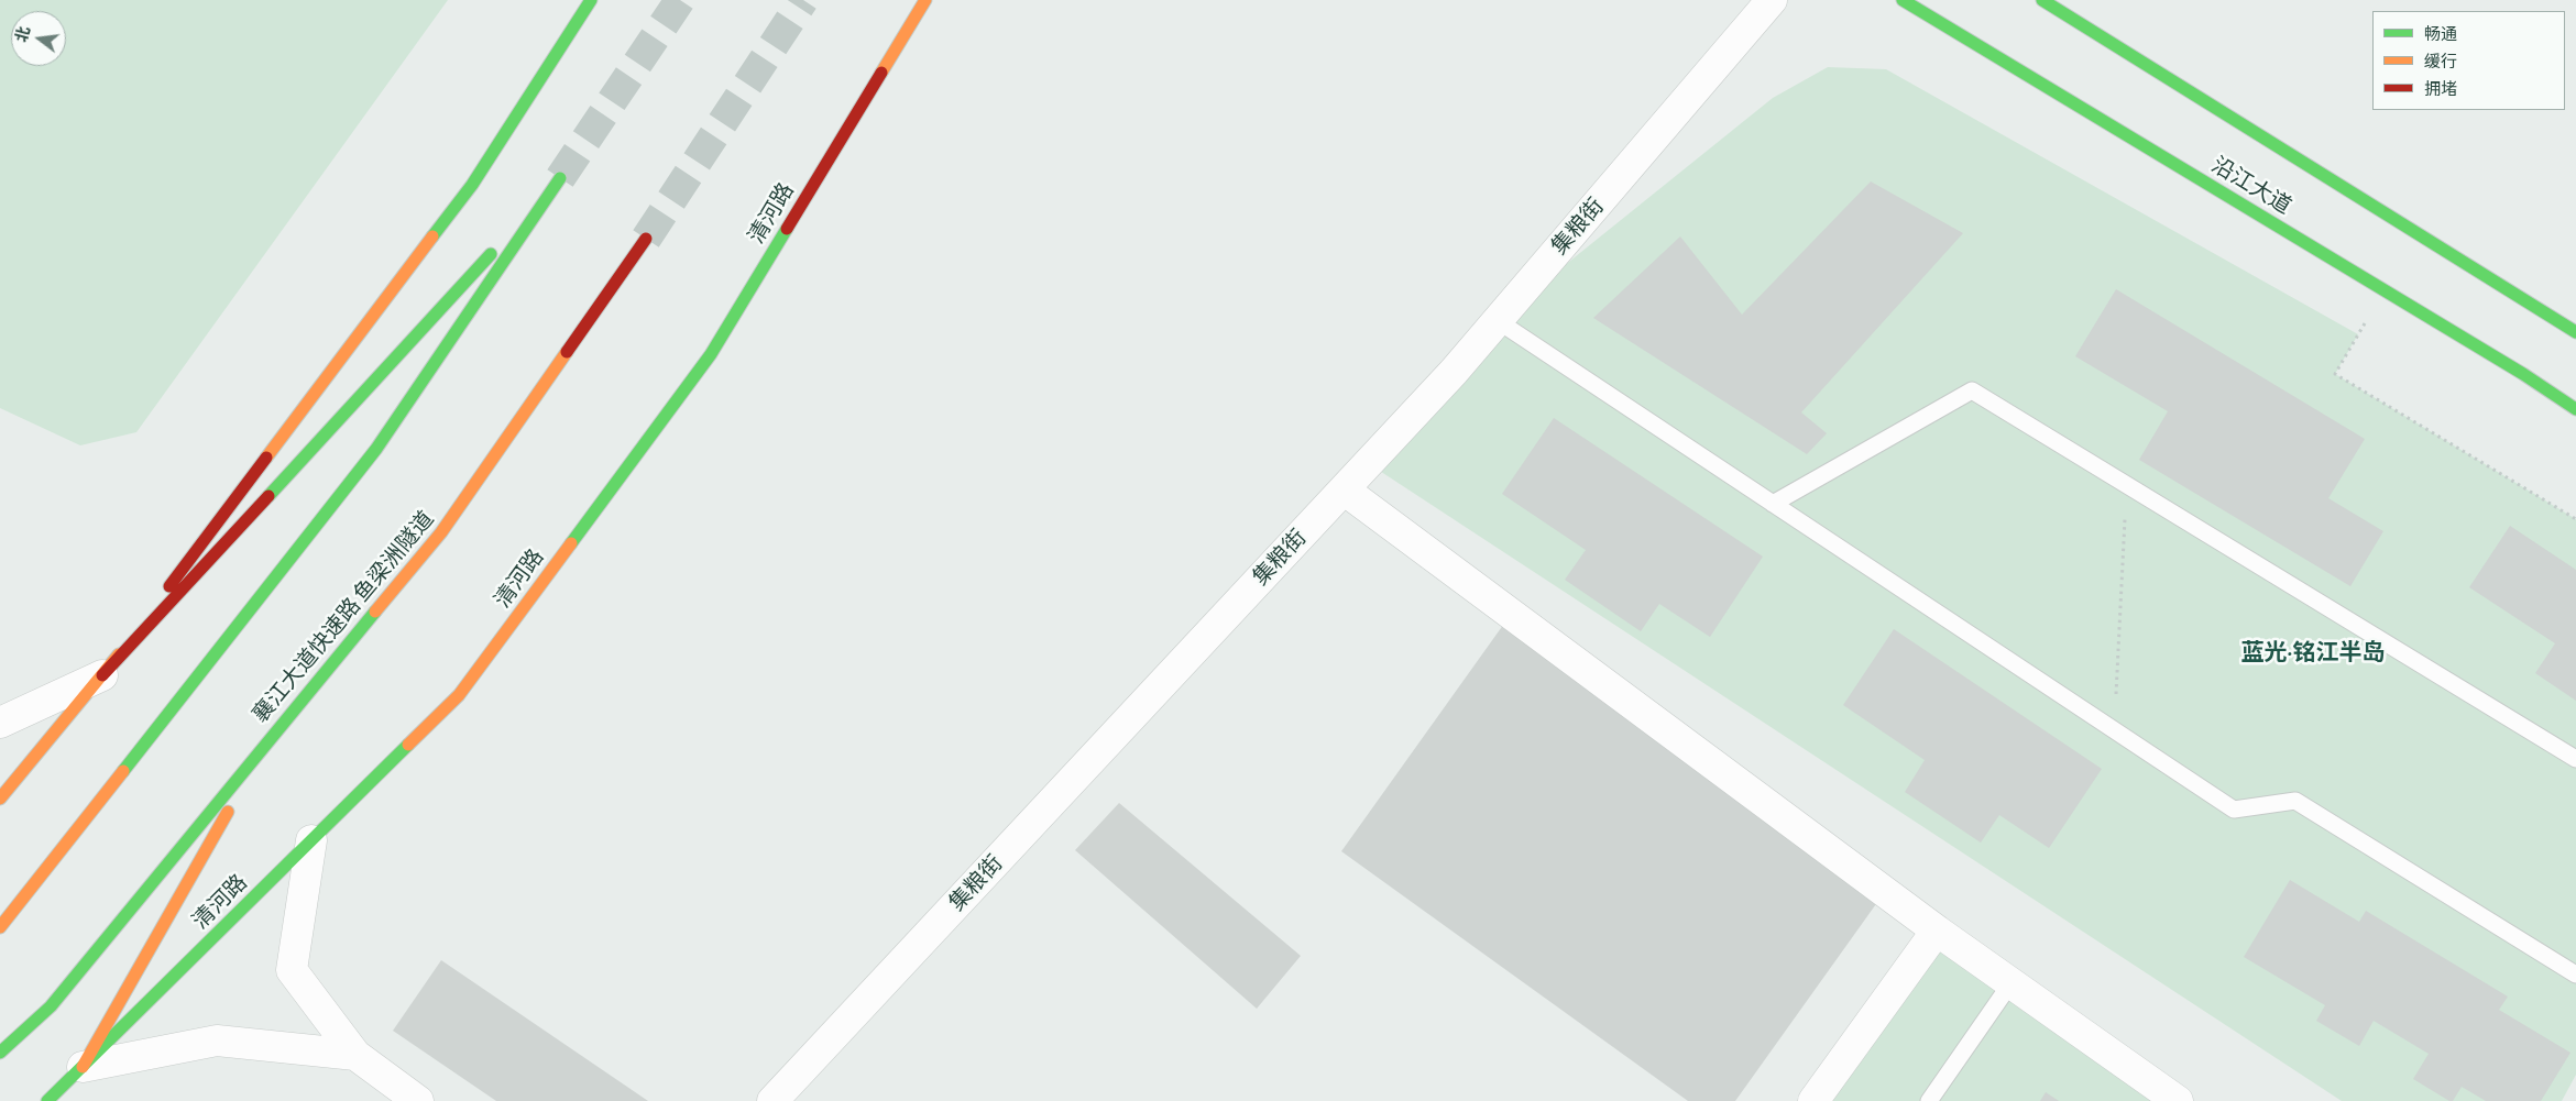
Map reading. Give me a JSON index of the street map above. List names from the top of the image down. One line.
{"streets":{"main road":["沿江大道","清河路","襄江大道快速路 鱼梁洲隧道"],"street":["集粮街"]},"districts":["蓝光·铭江半岛"],"legend":["畅通","缓行","拥堵"],"north":"left"}
